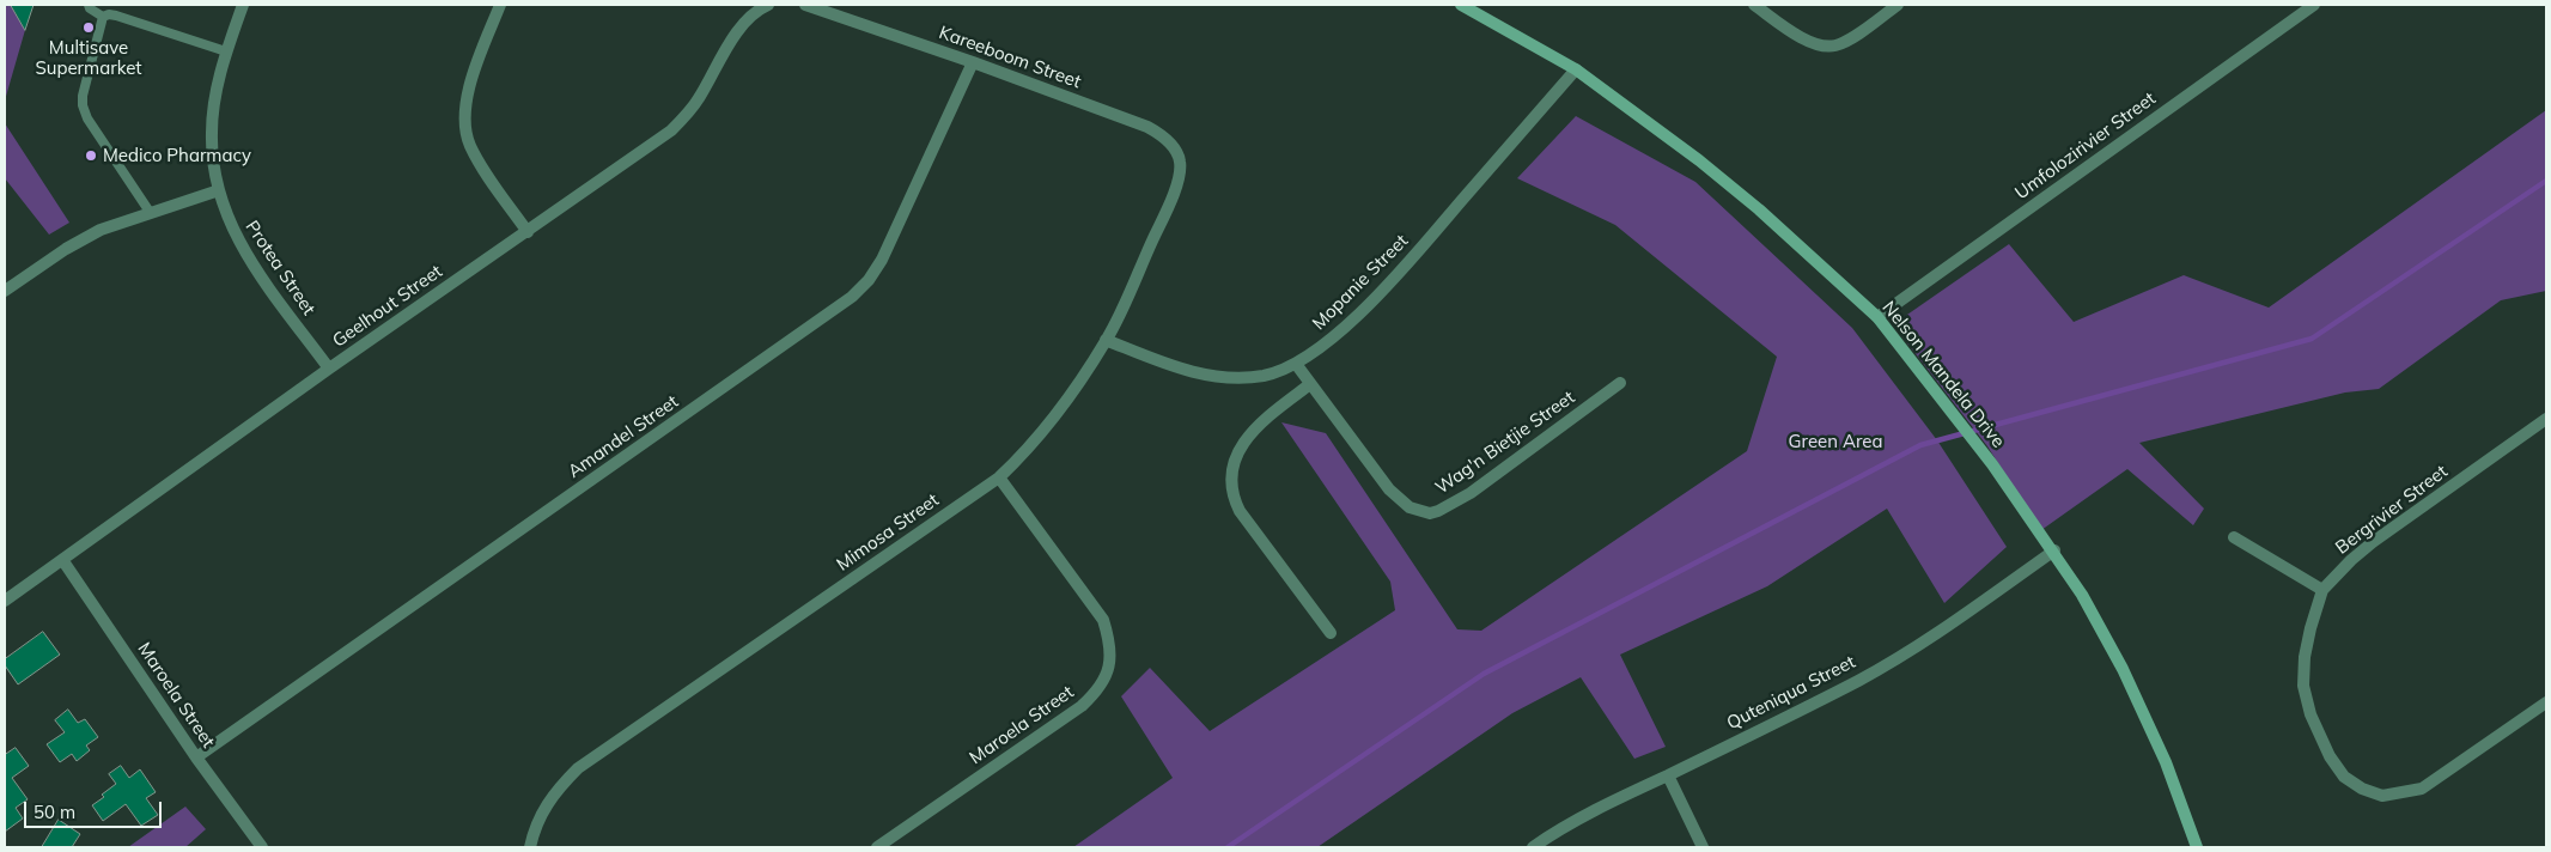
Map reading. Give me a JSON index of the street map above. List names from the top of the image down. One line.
{"streets":{"street":["Kareeboom Street","Umfolozirivier Street","Protea Street","Mopanie Street","Geelhout Street","Nelson Mandela Drive","Amandel Street","Wag'n Bietjie Street","Bergrivier Street","Mimosa Street","Quteniqua Street","Maroela Street"]},"crossings":[["Kareeboom Street","Amandel Street"],["Kareeboom Street","Mimosa Street"],["Umfolozirivier Street","Nelson Mandela Drive"],["Protea Street","Geelhout Street"],["Mopanie Street","Nelson Mandela Drive"],["Mopanie Street","Wag'n Bietjie Street"],["Mopanie Street","Mimosa Street"],["Geelhout Street","Maroela Street"],["Nelson Mandela Drive","Quteniqua Street"],["Amandel Street","Maroela Street"],["Mimosa Street","Maroela Street"]],"parks":["Green Area"],"places":["Multisave Supermarket","Medico Pharmacy"],"scale_bar":"50 m"}
